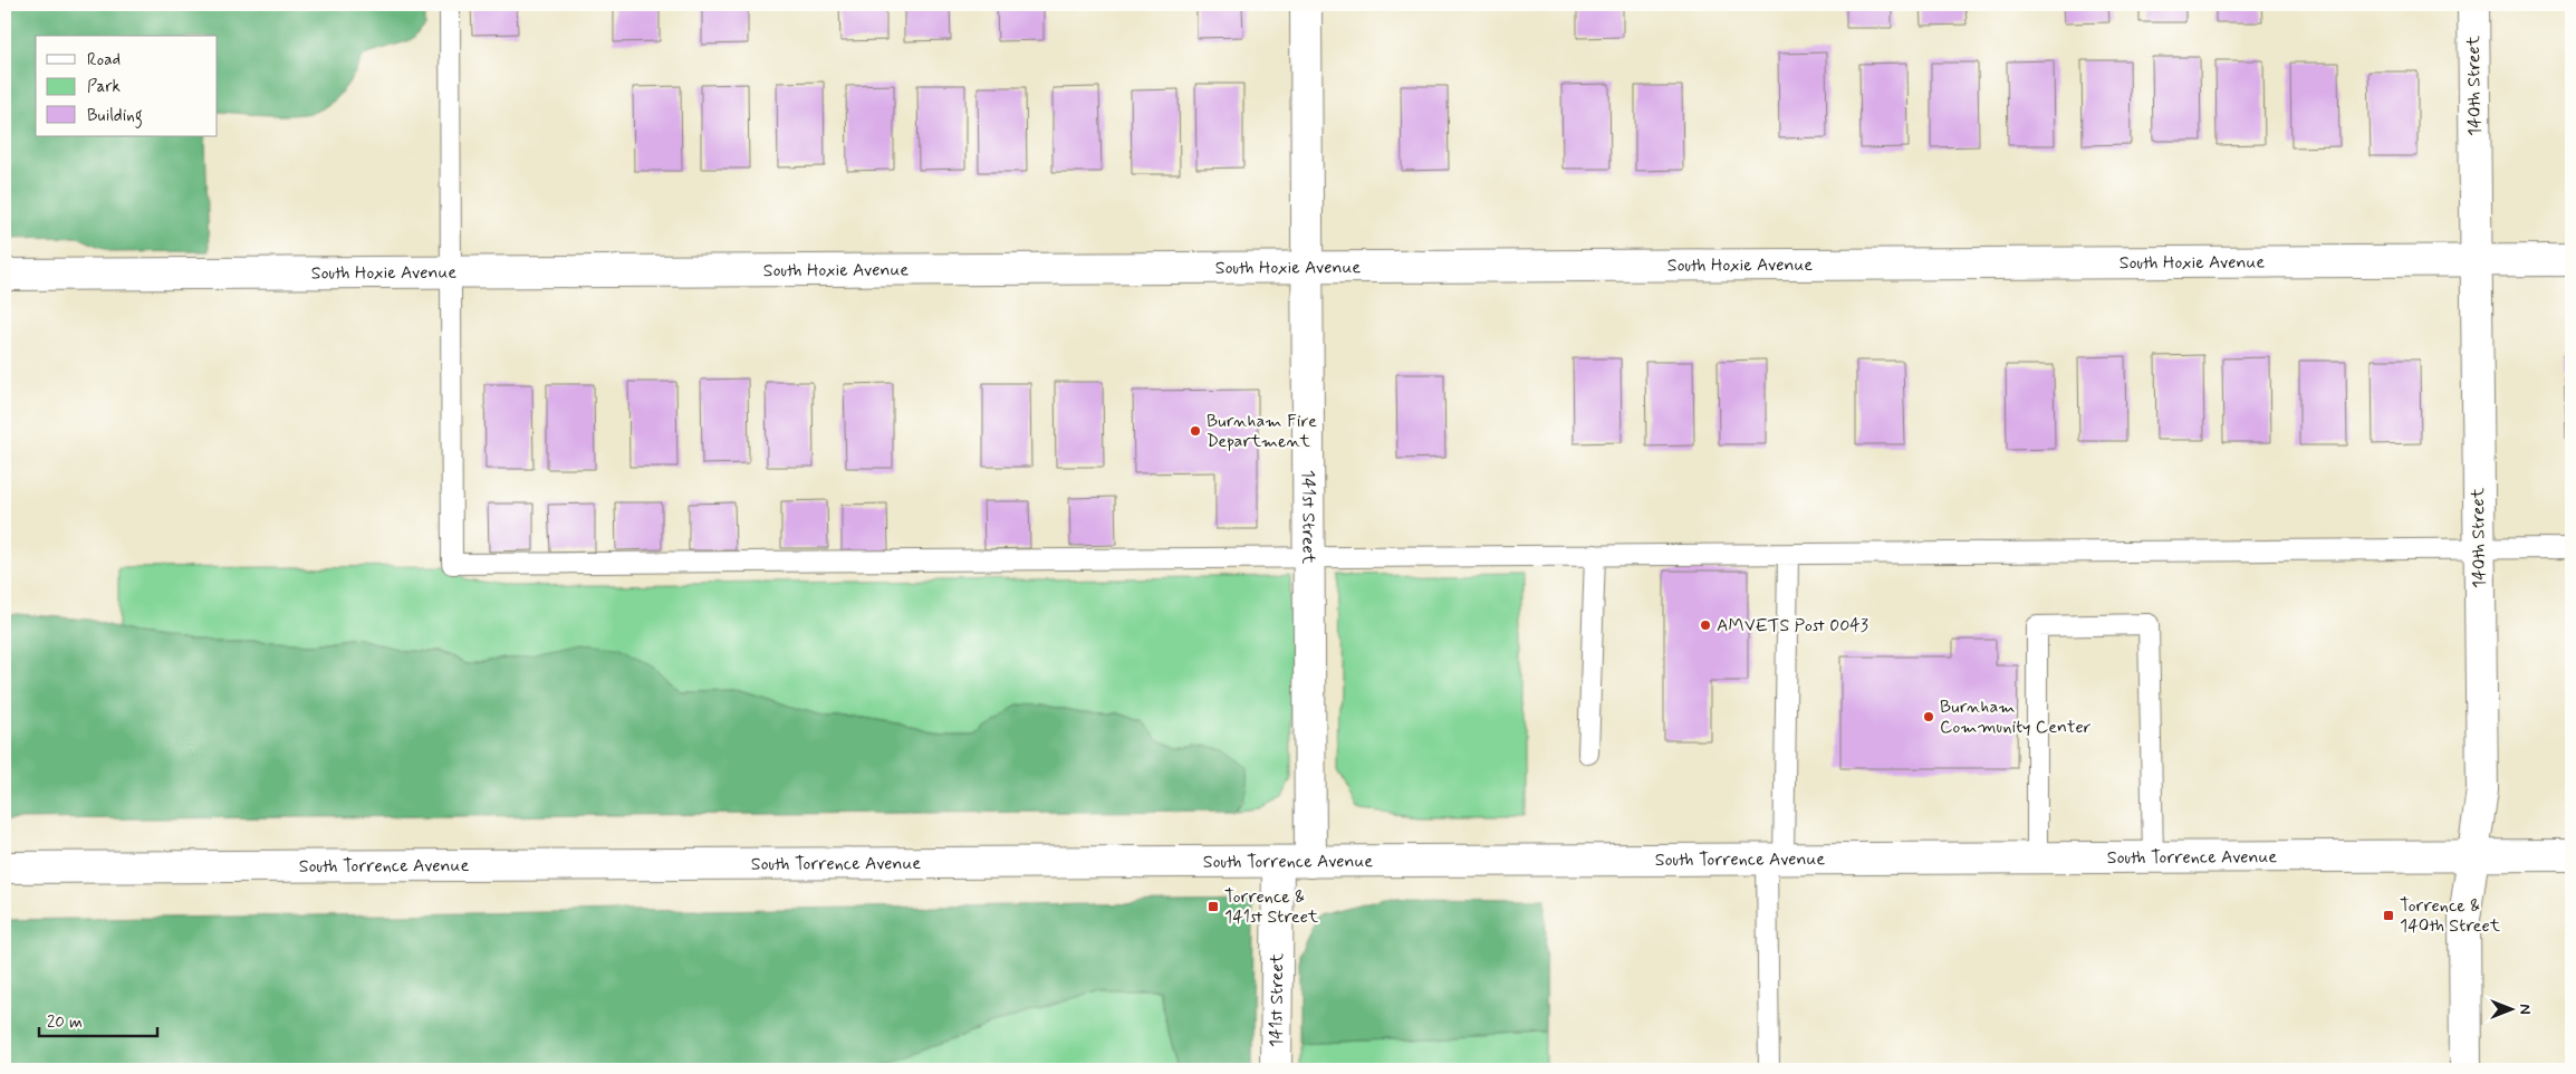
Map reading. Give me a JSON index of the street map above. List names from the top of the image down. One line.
{"streets":{"street":["140th Street","South Hoxie Avenue","141st Street","South Torrence Avenue"]},"crossings":[["140th Street","South Hoxie Avenue"],["140th Street","South Torrence Avenue"],["South Hoxie Avenue","141st Street"],["141st Street","South Torrence Avenue"]],"places":{"other":["Burnham Fire Department","AMVETS Post 0043","Burnham Community Center"],"transit":["Torrence & 141st Street","Torrence & 140th Street"]},"legend":["Road","Park","Building"],"scale_bar":"20 m","north":"right"}
